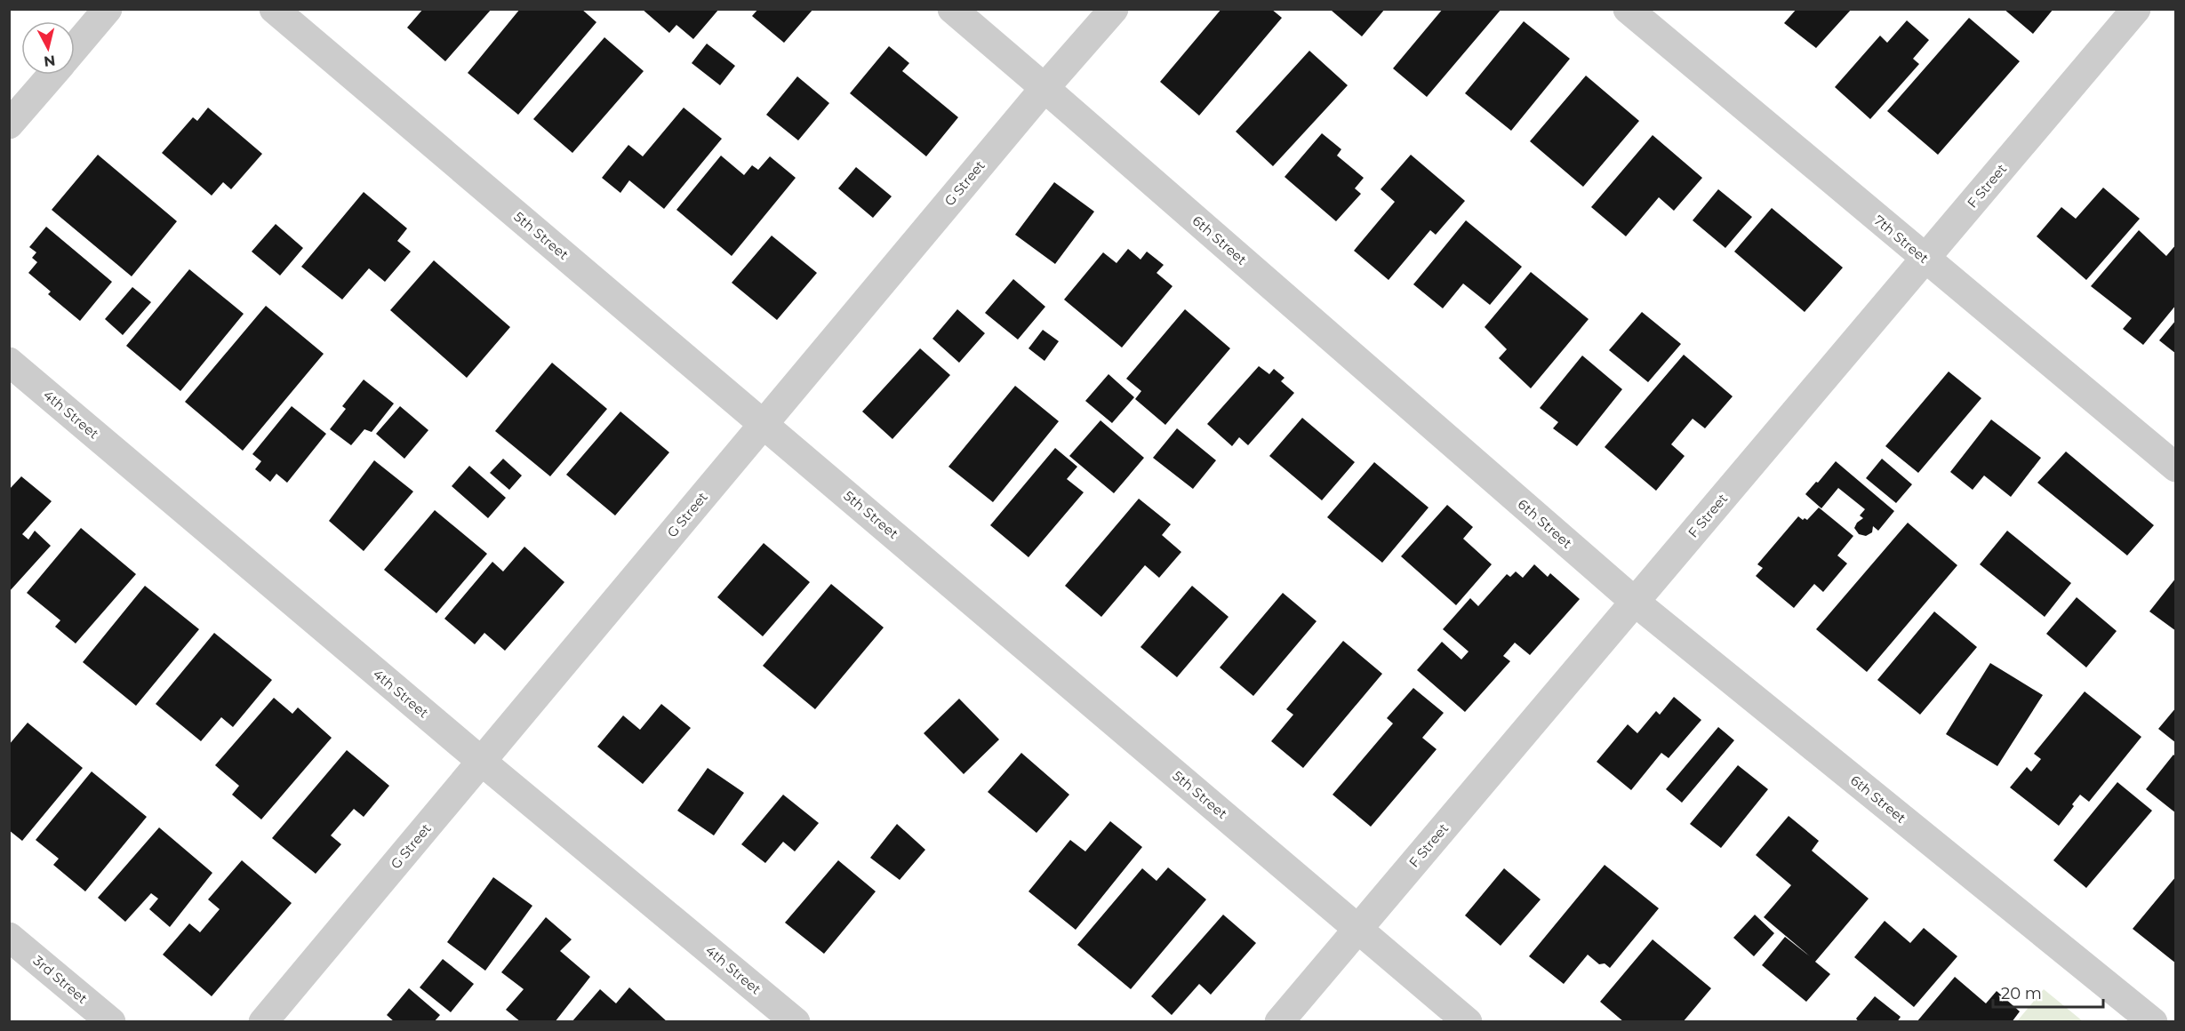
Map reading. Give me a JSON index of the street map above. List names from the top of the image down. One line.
{"streets":{"street":["G Street","F Street","5th Street","7th Street","6th Street","4th Street","3rd Street"]},"crossings":[["G Street","5th Street"],["G Street","6th Street"],["G Street","4th Street"],["F Street","5th Street"],["F Street","7th Street"],["F Street","6th Street"]],"scale_bar":"20 m","north":"bottom"}
